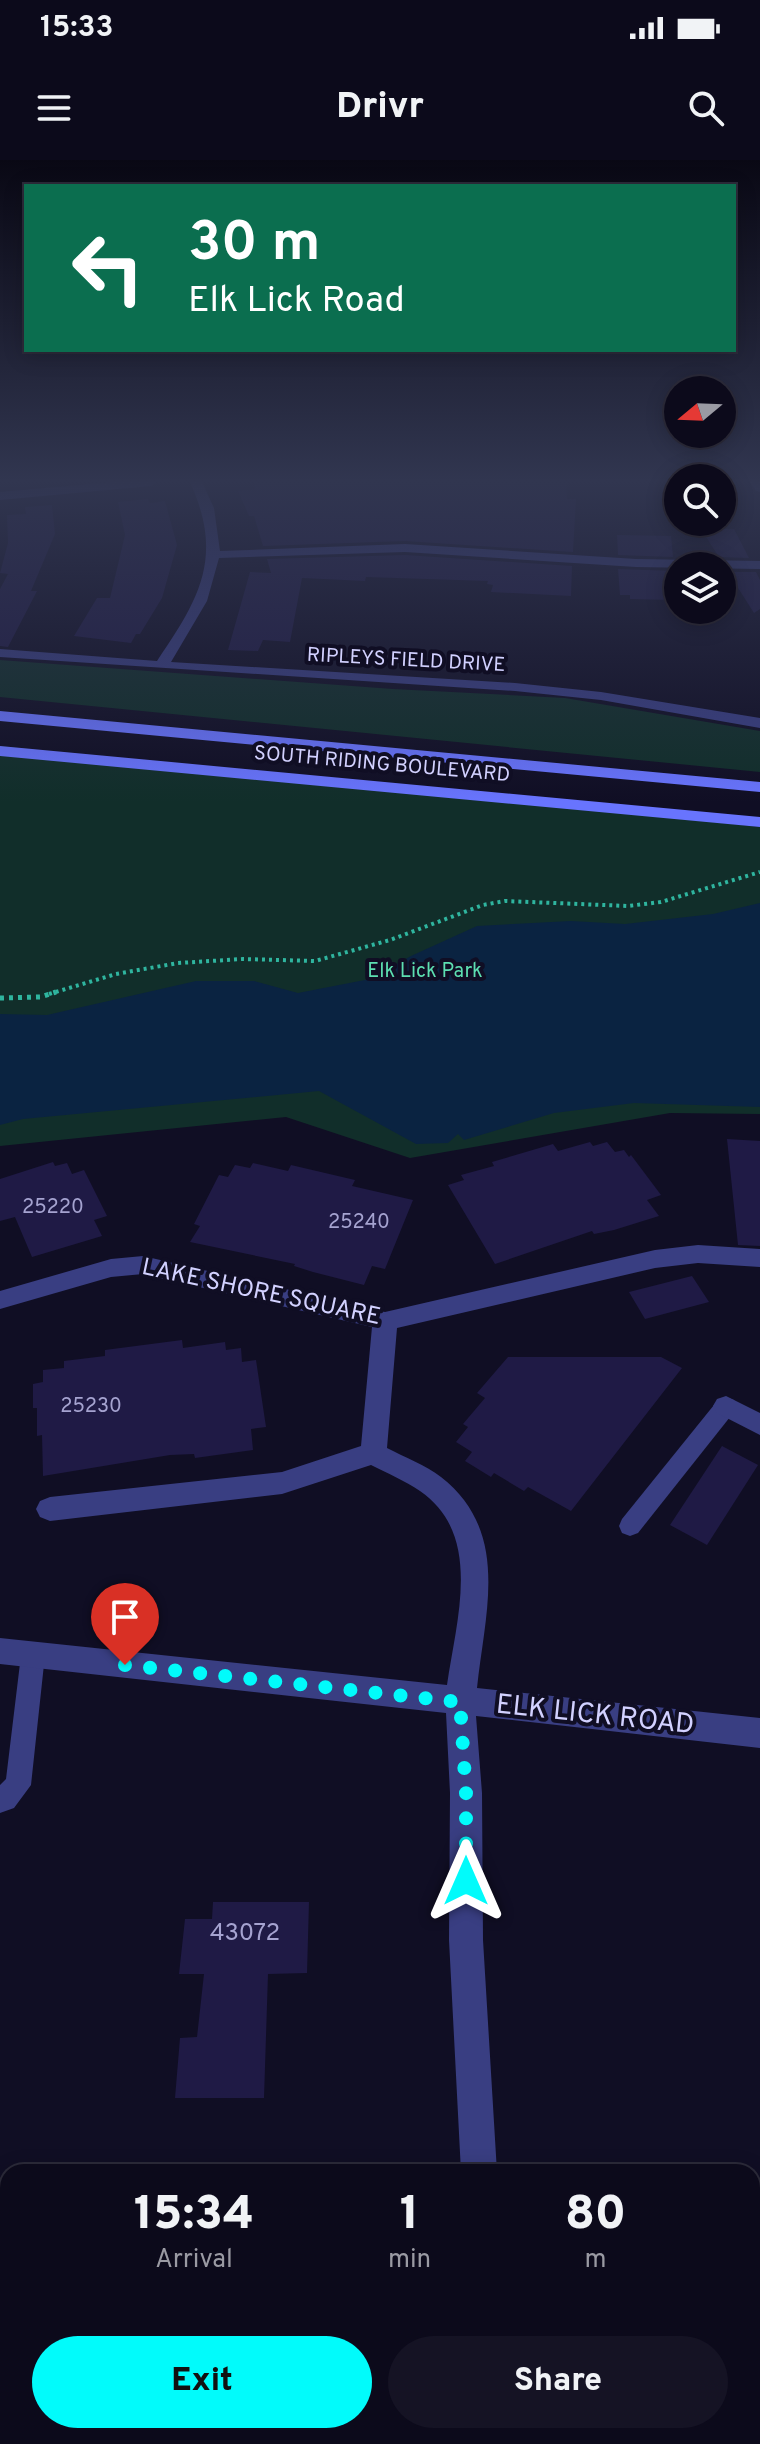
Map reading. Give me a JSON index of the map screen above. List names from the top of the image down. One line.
{"streets":{"street":["RIPLEYS FIELD DRIVE","SOUTH RIDING BOULEVARD","LAKE SHORE SQUARE","ELK LICK ROAD"]},"parks":["Elk Lick Park"],"house_numbers":["25220","25240","25230","43072"],"north":"left","page":{"status":"15:33","header":"Drivr","turn":["30 m","Elk Lick Road"],"eta":["15:34","Arrival","1","min","80","m"],"buttons":["Exit","Share"]}}
